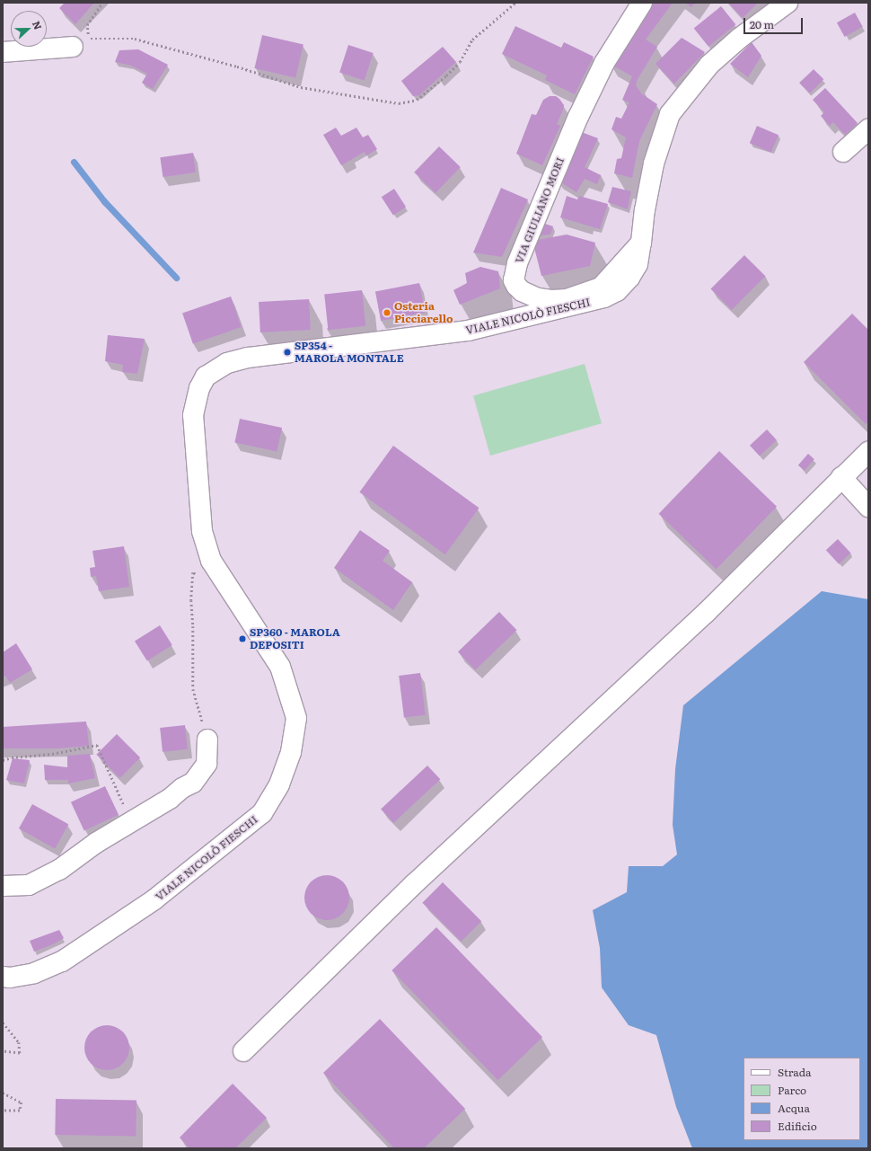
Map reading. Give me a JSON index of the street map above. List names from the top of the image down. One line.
{"streets":{"main road":["VIA GIULIANO MORI","VIALE NICOLÒ FIESCHI"]},"crossings":[["VIA GIULIANO MORI","VIALE NICOLÒ FIESCHI"]],"places":["Osteria Picciarello","SP354 - MAROLA MONTALE","SP360 - MAROLA DEPOSITI"],"legend":["Strada","Parco","Acqua","Edificio"],"scale_bar":"20 m","north":"right"}
